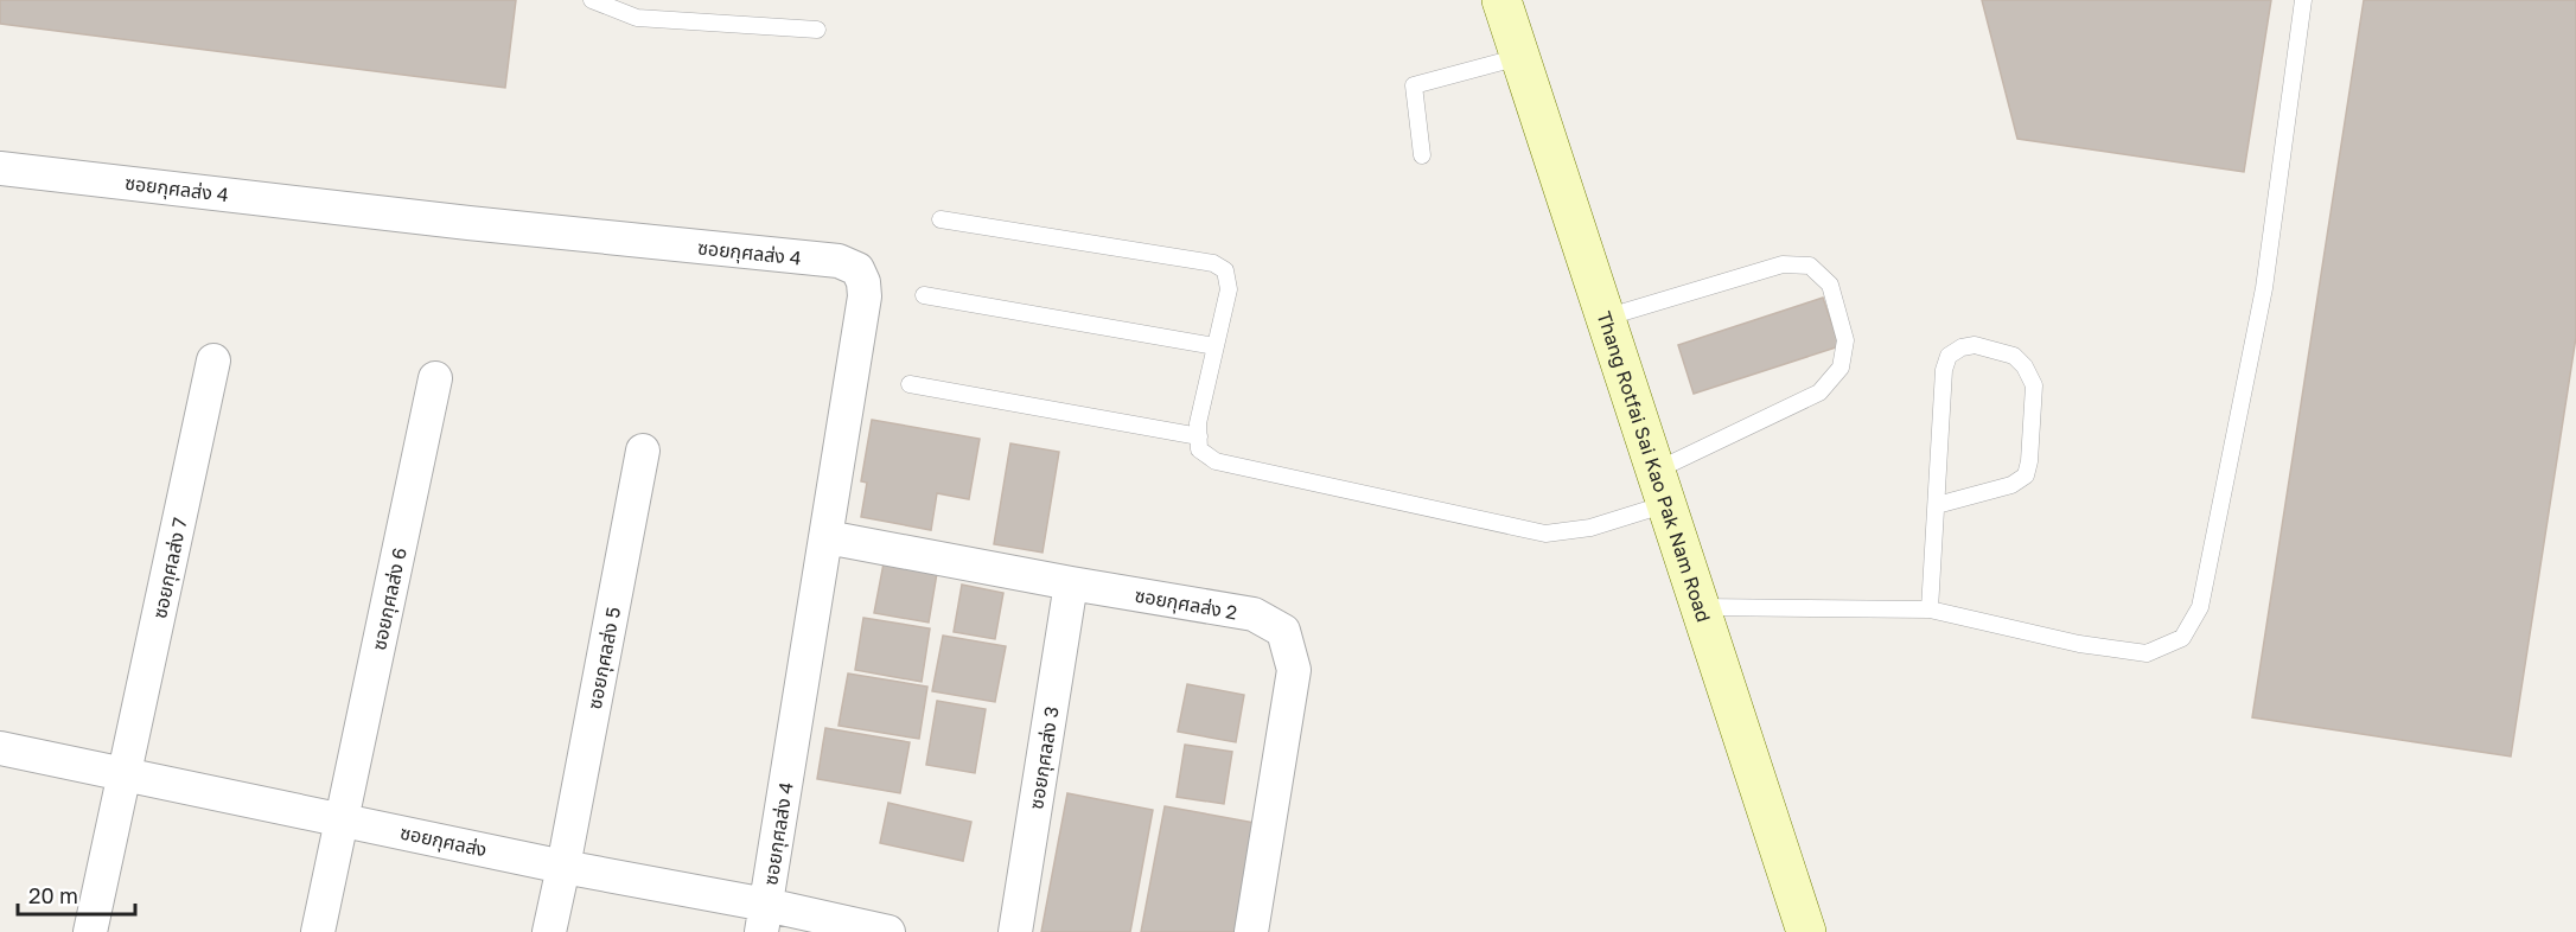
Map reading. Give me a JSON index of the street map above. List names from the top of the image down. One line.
{"streets":{"main road":["Thang Rotfai Sai Kao Pak Nam Road"],"street":["ซอยกุศลส่ง 4","ซอยกุศลส่ง 7","ซอยกุศลส่ง 6","ซอยกุศลส่ง 2","ซอยกุศลส่ง 5","ซอยกุศลส่ง 3","ซอยกุศลส่ง"]},"crossings":[["ซอยกุศลส่ง 4","ซอยกุศลส่ง 2"],["ซอยกุศลส่ง 4","ซอยกุศลส่ง"],["ซอยกุศลส่ง 7","ซอยกุศลส่ง"],["ซอยกุศลส่ง 6","ซอยกุศลส่ง"],["ซอยกุศลส่ง 2","ซอยกุศลส่ง 3"],["ซอยกุศลส่ง 5","ซอยกุศลส่ง"]],"scale_bar":"20 m"}
